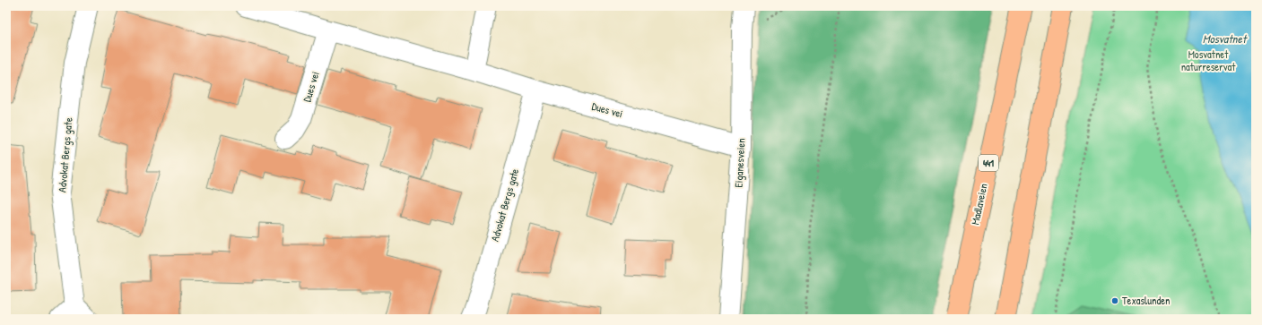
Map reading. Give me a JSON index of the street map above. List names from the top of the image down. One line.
{"streets":{"main road":["441","Madlaveien"],"street":["Dues vei","Advokat Bergs gate","Eiganesveien"]},"crossings":[["Dues vei","Advokat Bergs gate"],["Dues vei","Eiganesveien"]],"water":["Mosvatnet"],"parks":["Mosvatnet naturreservat"],"places":["Texaslunden"]}
